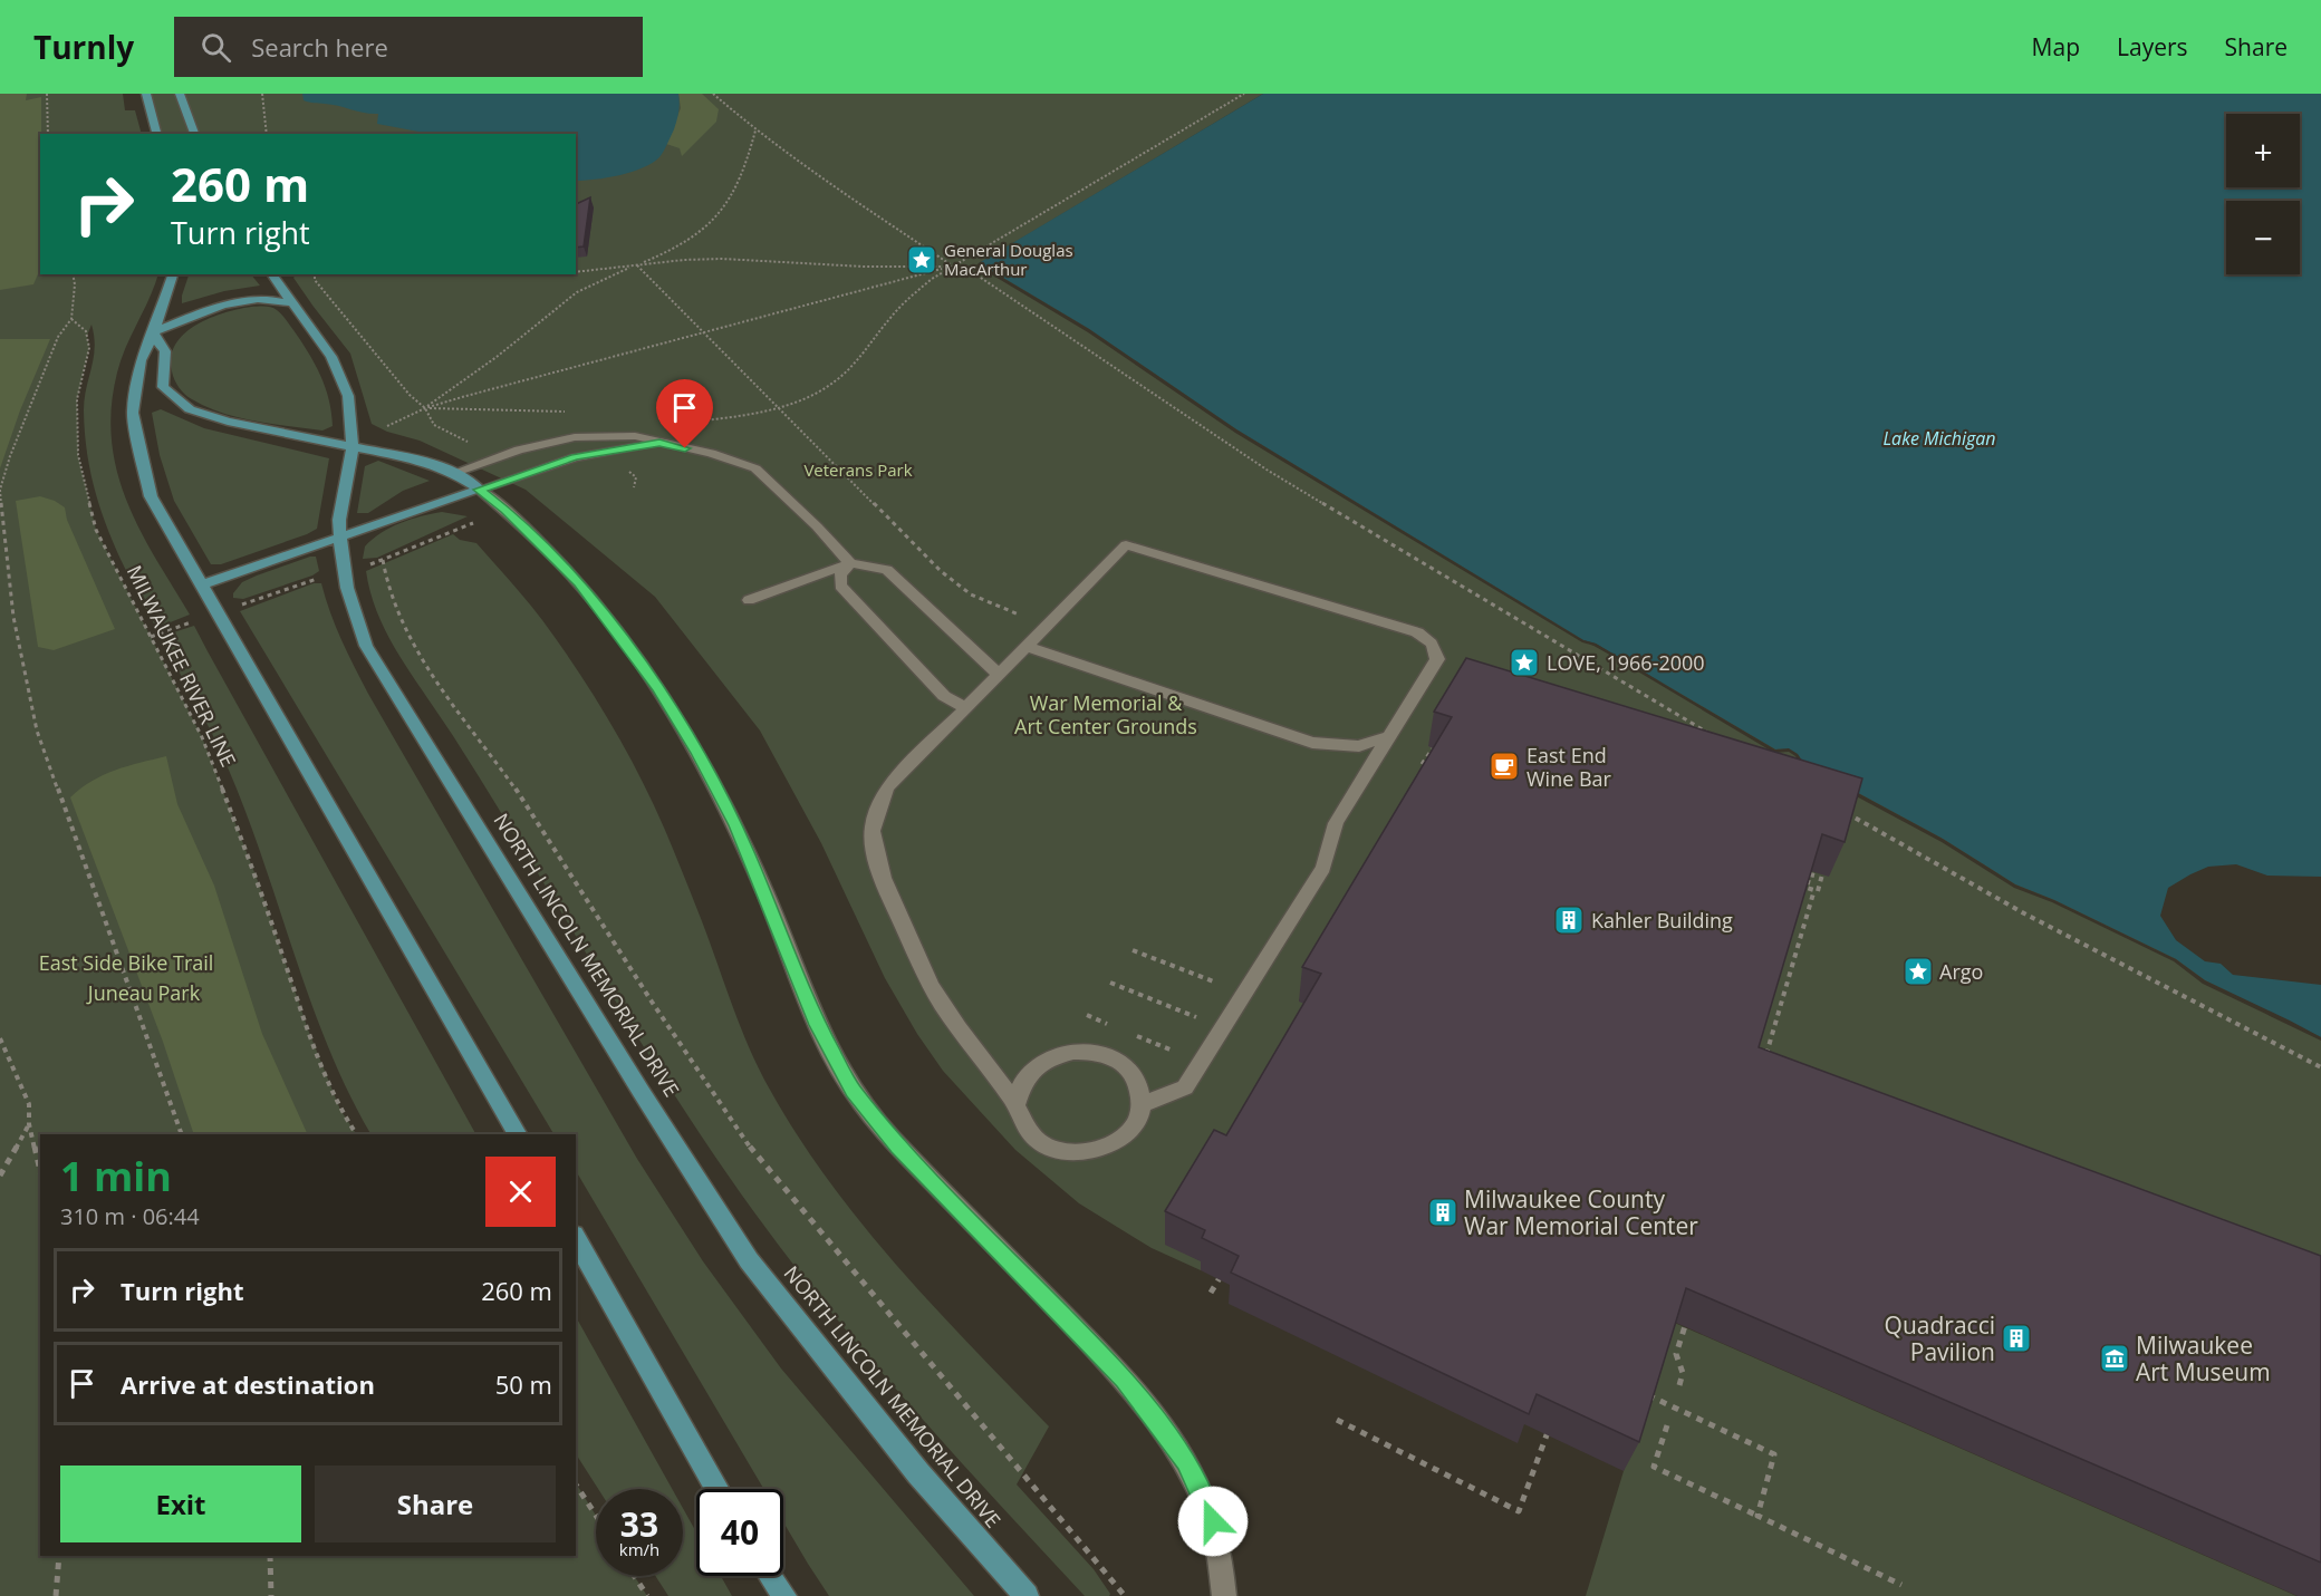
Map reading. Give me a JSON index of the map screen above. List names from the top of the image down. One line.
{"streets":{"main road":["NORTH LINCOLN MEMORIAL DRIVE"],"path":["MILWAUKEE RIVER LINE"]},"water":["Lake Michigan"],"parks":["Veterans Park","War Memorial & Art Center Grounds","East Side Bike Trail","Juneau Park"],"places":{"place":["General Douglas MacArthur","LOVE, 1966-2000","Argo"],"cafe":["East End Wine Bar"],"building":["Kahler Building","Milwaukee County War Memorial Center","Quadracci Pavilion"],"museum":["Milwaukee Art Museum"]},"page":{"header":"Turnly","search":"Search here","nav":["Map","Layers","Share"],"map_buttons":["+","−"],"turn":["260 m","Turn right"],"heading":["1 min","310 m · 06:44"],"list":[{"name":"Turn right","value":"260 m"},{"name":"Arrive at destination","value":"50 m"}],"buttons":["Exit","Share"],"speed":"33 km/h","limit":"40"}}
